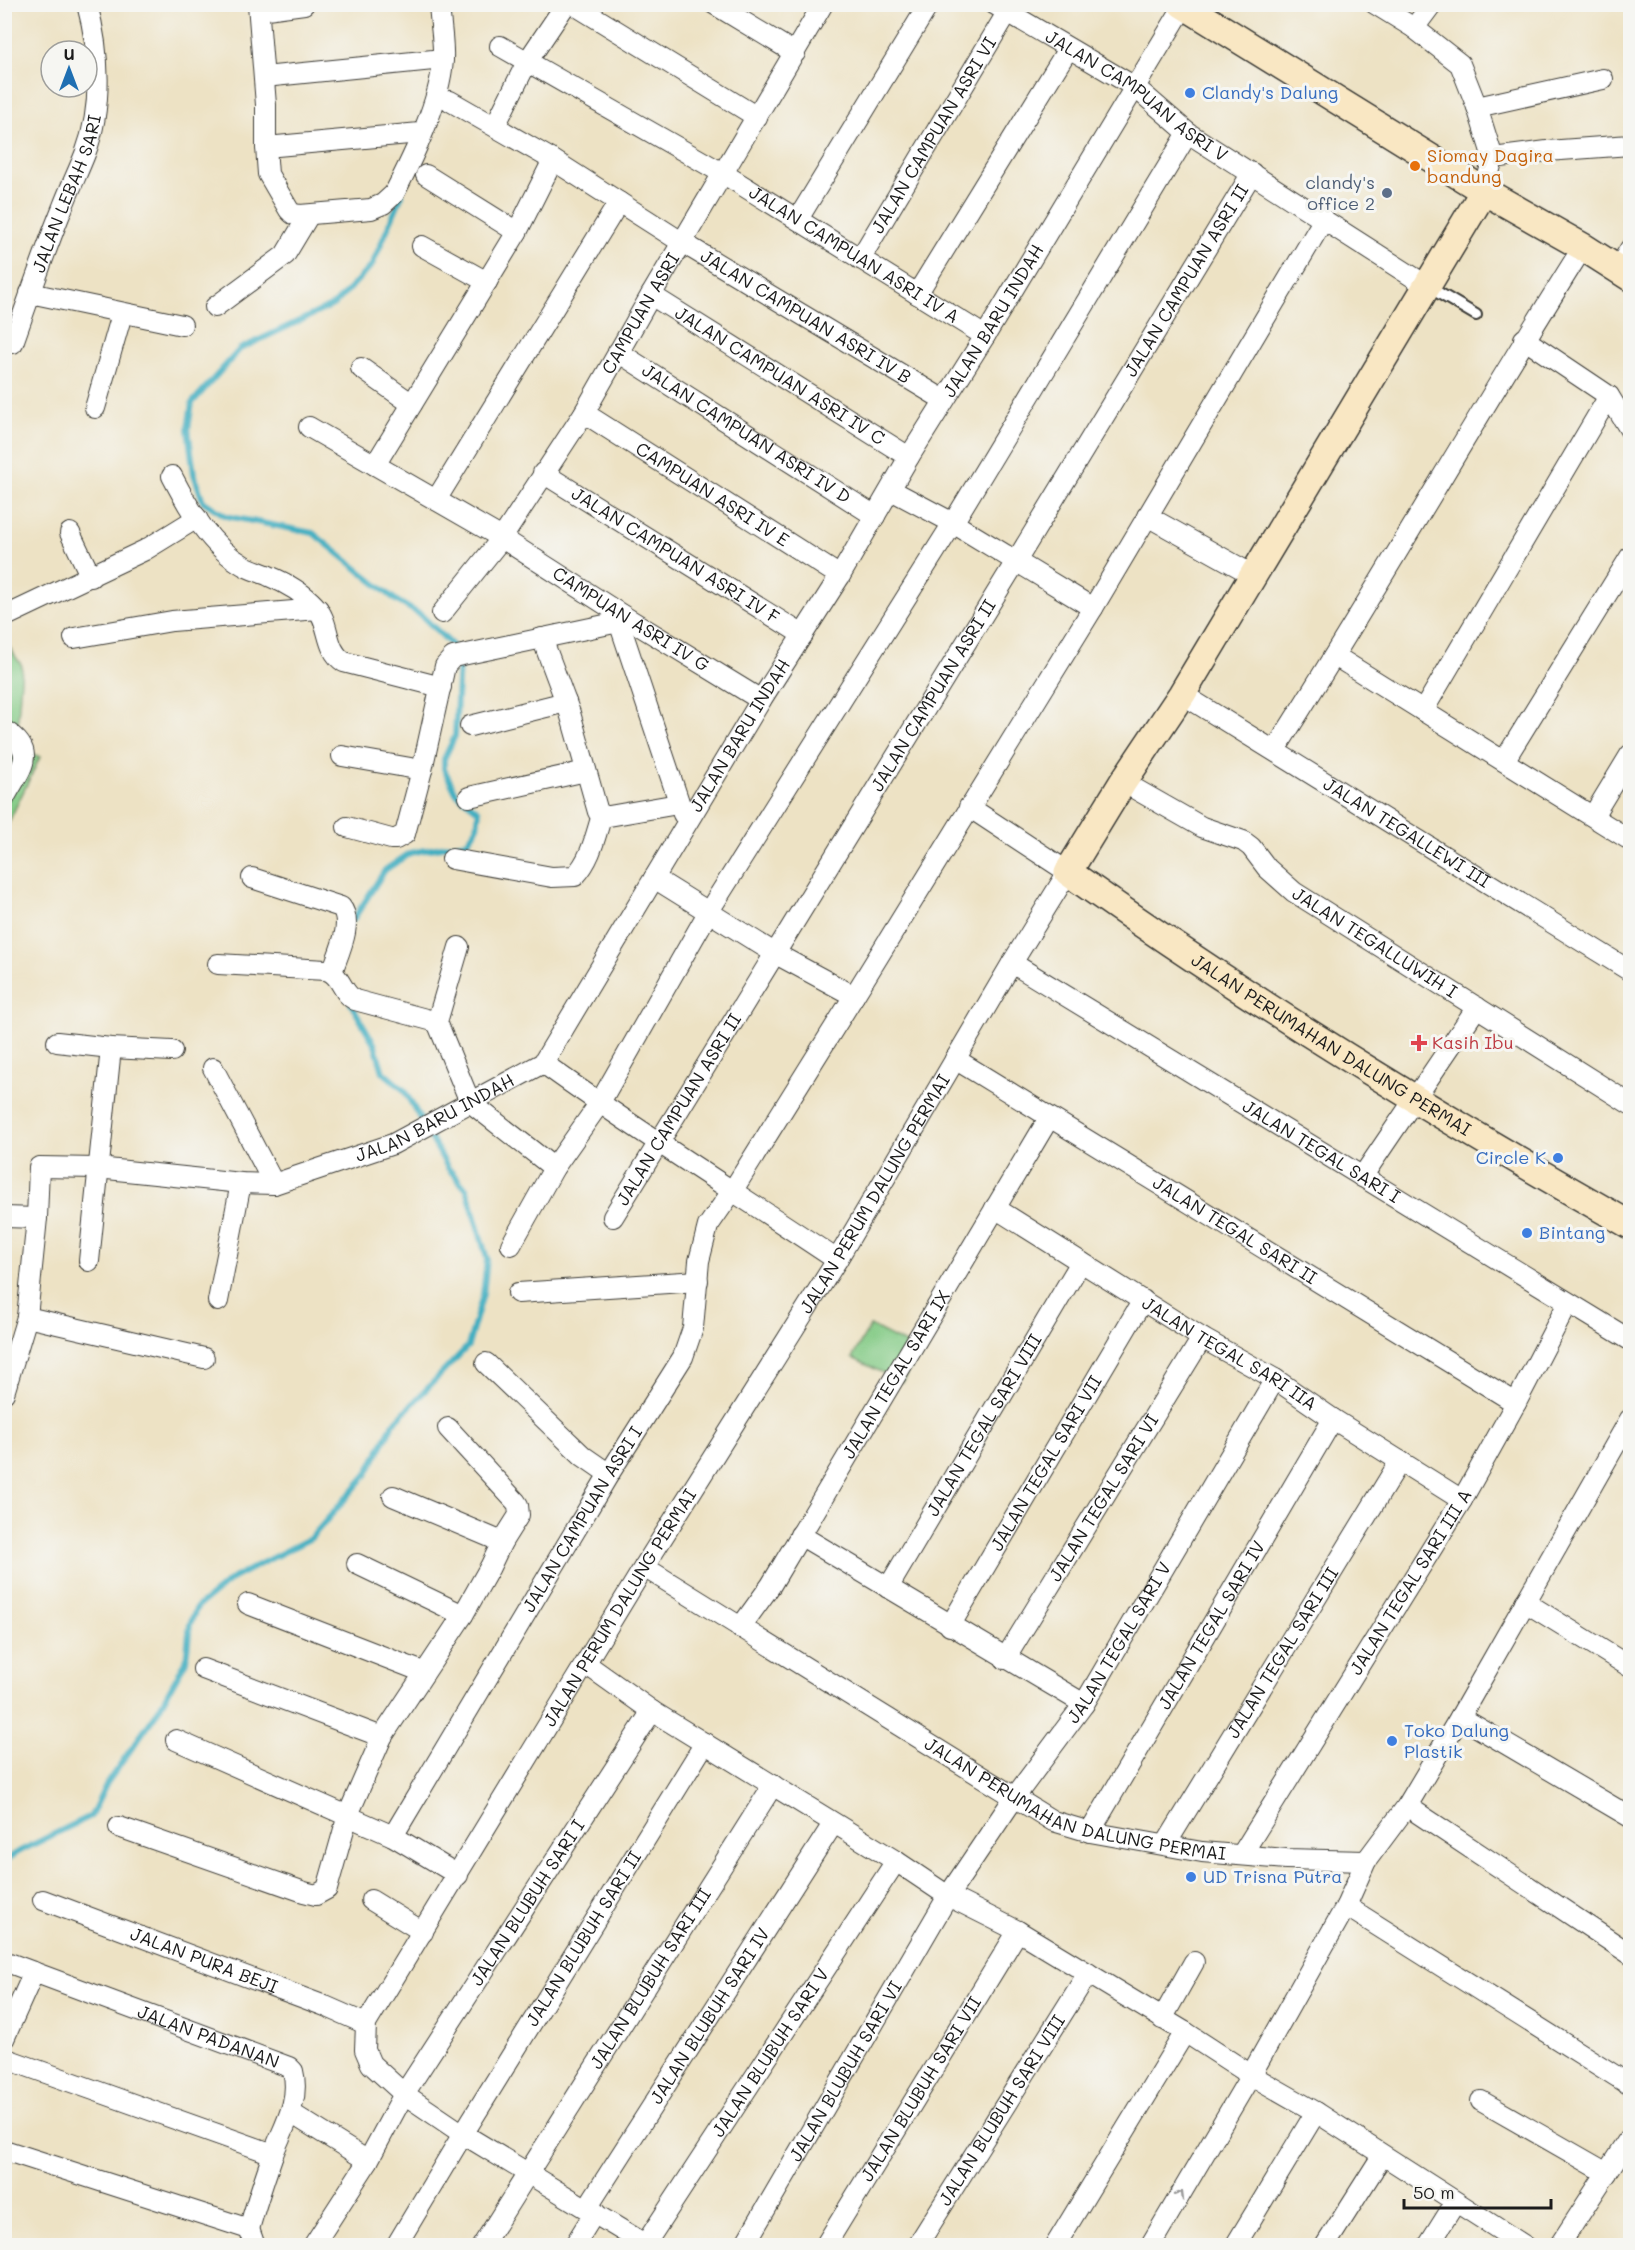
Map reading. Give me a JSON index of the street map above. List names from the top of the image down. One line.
{"streets":{"street":["JALAN CAMPUAN ASRI V","JALAN CAMPUAN ASRI VI","JALAN LEBAH SARI","JALAN CAMPUAN ASRI IV A","JALAN CAMPUAN ASRI II","CAMPUAN ASRI","JALAN CAMPUAN ASRI IV B","JALAN BARU INDAH","JALAN CAMPUAN ASRI IV C","JALAN CAMPUAN ASRI IV D","CAMPUAN ASRI IV E","JALAN CAMPUAN ASRI IV F","CAMPUAN ASRI IV G","JALAN TEGALLEWI III","JALAN TEGALLUWIH I","JALAN PERUMAHAN DALUNG PERMAI","JALAN TEGAL SARI I","JALAN PERUM DALUNG PERMAI","JALAN TEGAL SARI II","JALAN TEGAL SARI IIA","JALAN TEGAL SARI IX","JALAN TEGAL SARI VIII","JALAN TEGAL SARI VII","JALAN TEGAL SARI VI","JALAN CAMPUAN ASRI I","JALAN TEGAL SARI III A","JALAN TEGAL SARI IV","JALAN TEGAL SARI V","JALAN TEGAL SARI III","JALAN BLUBUH SARI I","JALAN BLUBUH SARI II","JALAN PURA BEJI","JALAN BLUBUH SARI III","JALAN BLUBUH SARI IV","JALAN PADANAN","JALAN BLUBUH SARI V","JALAN BLUBUH SARI VI","JALAN BLUBUH SARI VII","JALAN BLUBUH SARI VIII"]},"crossings":[["JALAN CAMPUAN ASRI V","JALAN CAMPUAN ASRI VI"],["JALAN CAMPUAN ASRI V","JALAN CAMPUAN ASRI II"],["JALAN CAMPUAN ASRI V","JALAN BARU INDAH"],["JALAN CAMPUAN ASRI V","JALAN CAMPUAN ASRI I"],["JALAN CAMPUAN ASRI VI","JALAN CAMPUAN ASRI IV A"],["JALAN CAMPUAN ASRI IV A","CAMPUAN ASRI"],["JALAN CAMPUAN ASRI IV A","JALAN BARU INDAH"],["CAMPUAN ASRI","JALAN CAMPUAN ASRI IV B"],["CAMPUAN ASRI","JALAN CAMPUAN ASRI IV C"],["CAMPUAN ASRI","JALAN CAMPUAN ASRI IV D"],["CAMPUAN ASRI","CAMPUAN ASRI IV E"],["CAMPUAN ASRI","JALAN CAMPUAN ASRI IV F"],["CAMPUAN ASRI","CAMPUAN ASRI IV G"],["JALAN CAMPUAN ASRI IV B","JALAN BARU INDAH"],["JALAN BARU INDAH","JALAN CAMPUAN ASRI IV C"],["JALAN BARU INDAH","JALAN CAMPUAN ASRI IV D"],["JALAN BARU INDAH","CAMPUAN ASRI IV E"],["JALAN BARU INDAH","JALAN CAMPUAN ASRI IV F"],["JALAN BARU INDAH","CAMPUAN ASRI IV G"],["JALAN PERUMAHAN DALUNG PERMAI","JALAN PERUM DALUNG PERMAI"],["JALAN PERUMAHAN DALUNG PERMAI","JALAN TEGAL SARI IX"],["JALAN PERUMAHAN DALUNG PERMAI","JALAN TEGAL SARI III A"],["JALAN PERUMAHAN DALUNG PERMAI","JALAN TEGAL SARI IV"],["JALAN PERUMAHAN DALUNG PERMAI","JALAN TEGAL SARI V"],["JALAN PERUMAHAN DALUNG PERMAI","JALAN TEGAL SARI III"],["JALAN TEGAL SARI I","JALAN PERUM DALUNG PERMAI"],["JALAN TEGAL SARI I","JALAN TEGAL SARI III A"],["JALAN PERUM DALUNG PERMAI","JALAN TEGAL SARI II"],["JALAN PERUM DALUNG PERMAI","JALAN PURA BEJI"],["JALAN TEGAL SARI II","JALAN TEGAL SARI IX"],["JALAN TEGAL SARI II","JALAN TEGAL SARI III A"],["JALAN TEGAL SARI IIA","JALAN TEGAL SARI IX"],["JALAN TEGAL SARI IIA","JALAN TEGAL SARI VIII"],["JALAN TEGAL SARI IIA","JALAN TEGAL SARI VII"],["JALAN TEGAL SARI IIA","JALAN TEGAL SARI VI"],["JALAN TEGAL SARI IIA","JALAN TEGAL SARI III A"],["JALAN TEGAL SARI IIA","JALAN TEGAL SARI IV"],["JALAN TEGAL SARI IIA","JALAN TEGAL SARI V"],["JALAN TEGAL SARI IIA","JALAN TEGAL SARI III"],["JALAN TEGAL SARI V","JALAN BLUBUH SARI VI"]],"places":{"other":["Clandy's Dalung","Siomay Dagira bandung","clandy's office 2","Circle K","Bintang","Toko Dalung Plastik","UD Trisna Putra"],"health":["Kasih Ibu"]},"scale_bar":"50 m","north":"top"}
